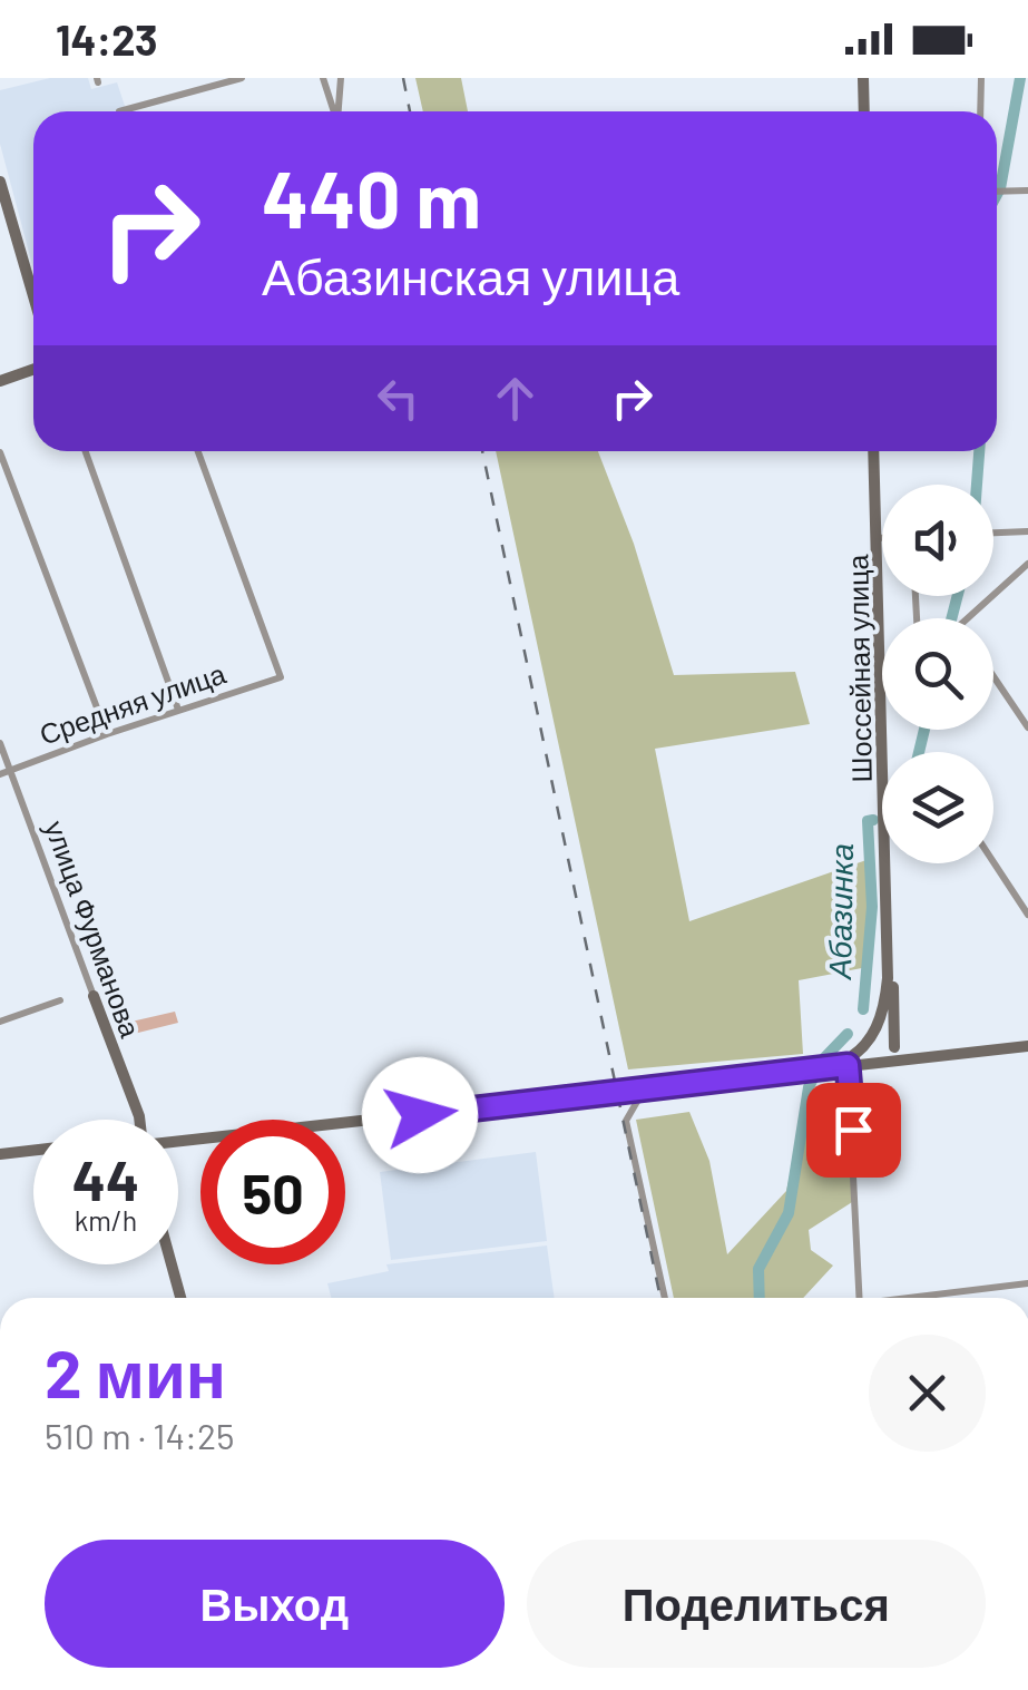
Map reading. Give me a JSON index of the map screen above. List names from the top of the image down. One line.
{"streets":{"main road":["Шоссейная улица","улица Фурманова"],"street":["Средняя улица"]},"crossings":[["Средняя улица","улица Фурманова"]],"water":["Абазинка"],"page":{"status":"14:23","turn":["440 m","Абазинская улица"],"speed":"44 km/h","limit":"50","heading":["2 мин","510 m · 14:25"],"buttons":["Выход","Поделиться"]}}
